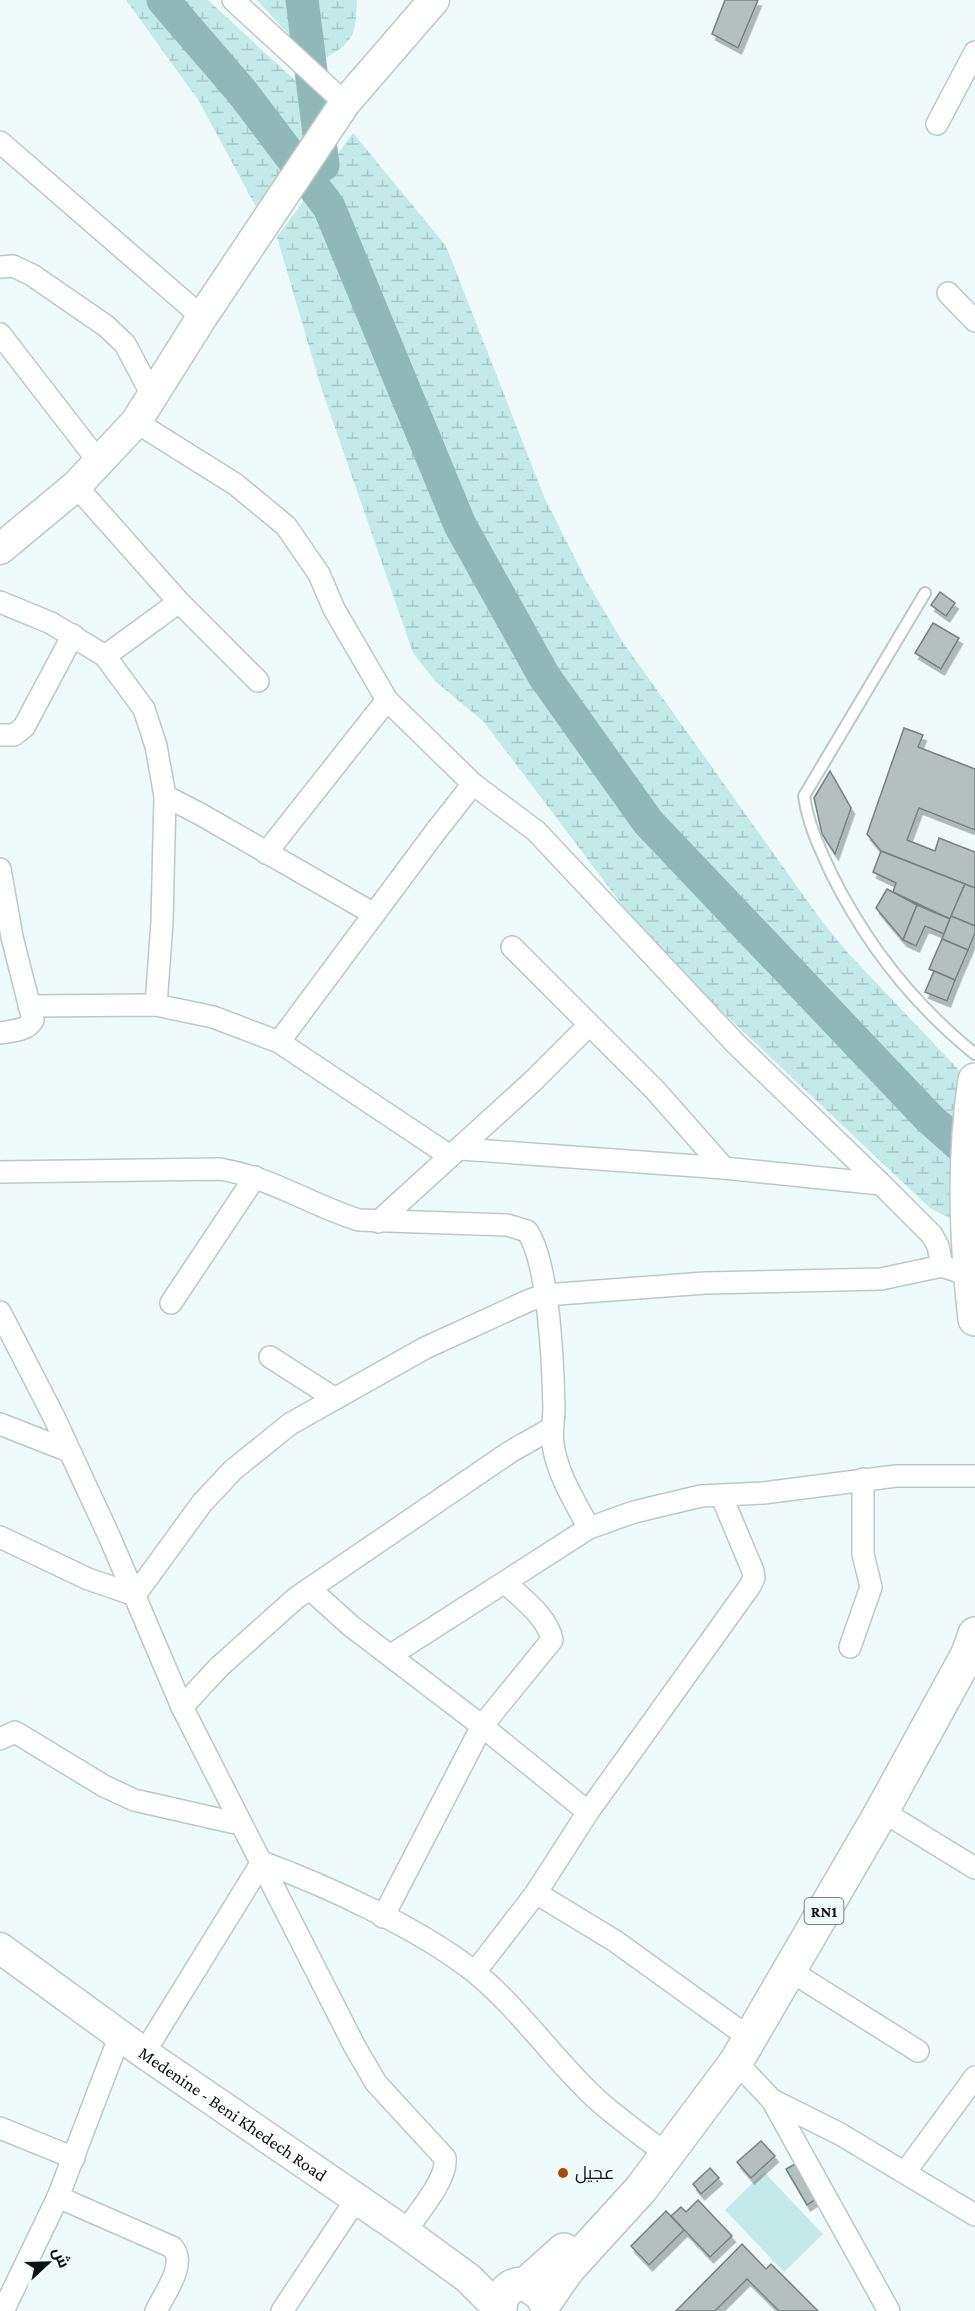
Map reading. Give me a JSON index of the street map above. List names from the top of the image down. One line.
{"streets":{"main road":["RN1"],"street":["Medenine - Beni Khedech Road"]},"crossings":[["RN1","Medenine - Beni Khedech Road"]],"places":["عجيل"],"north":"right"}
